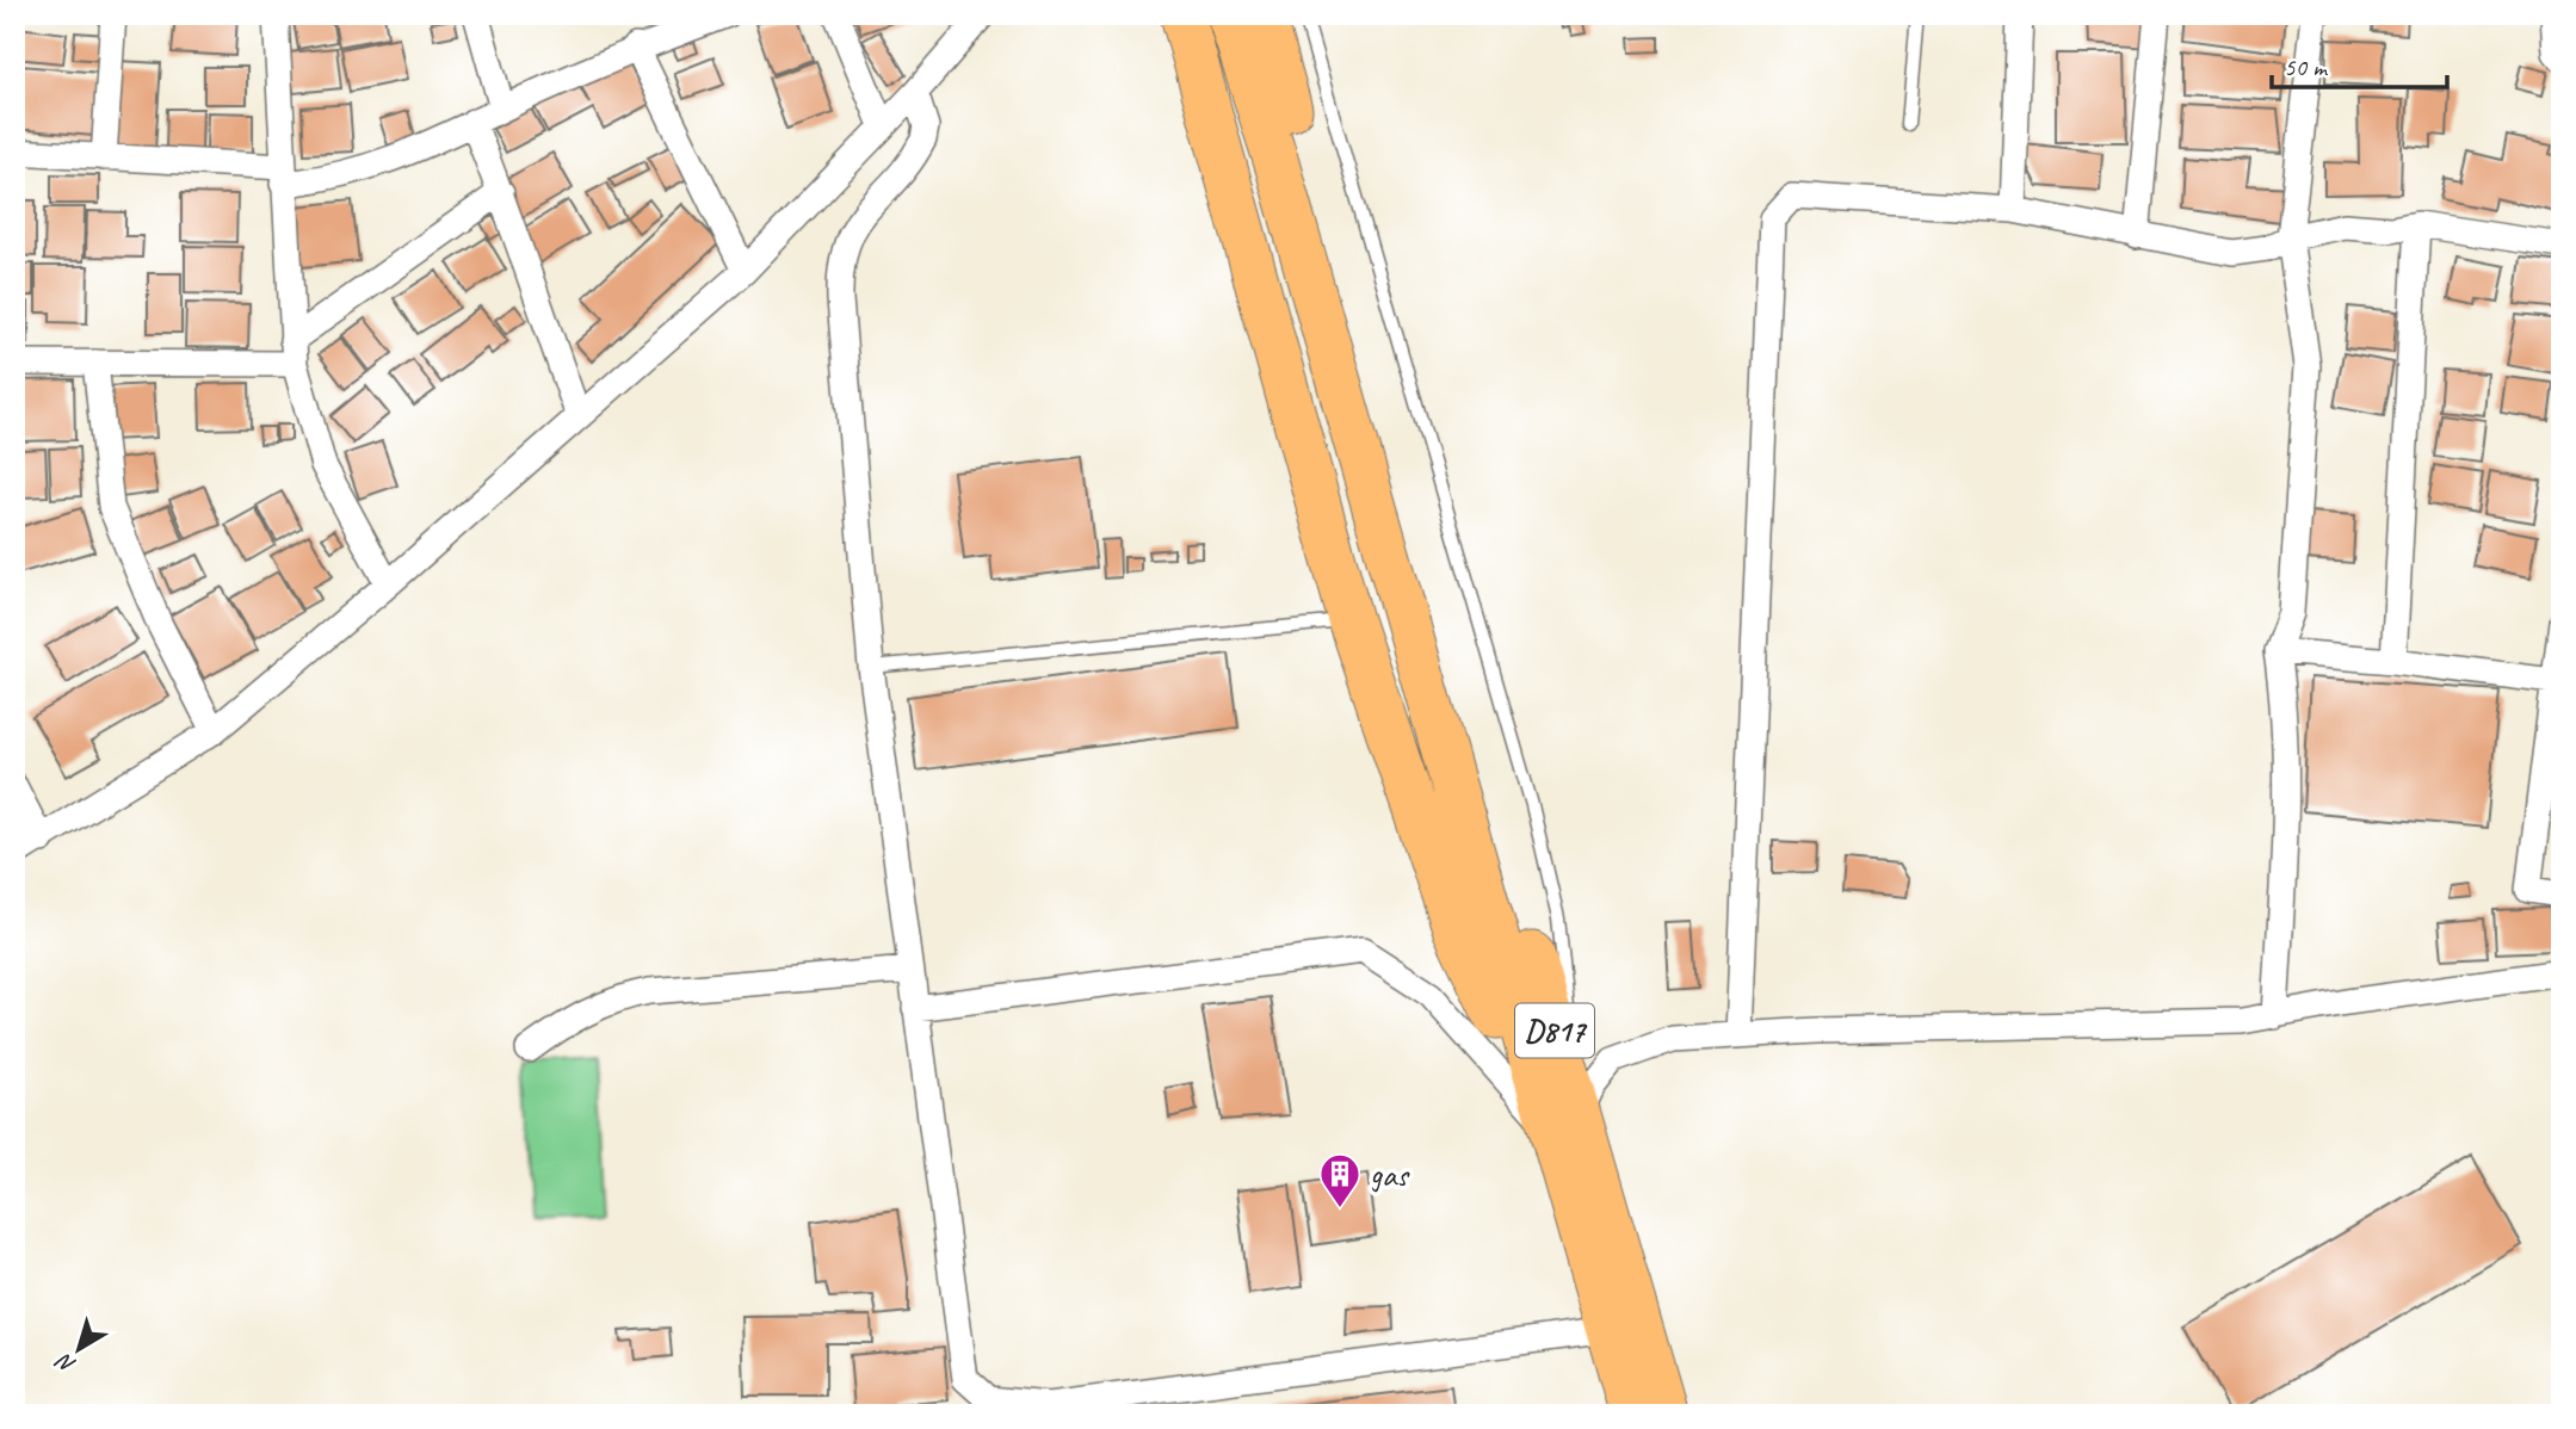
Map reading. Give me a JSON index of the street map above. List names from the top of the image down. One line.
{"streets":{"highway":["D817"]},"places":{"building":["gas"]},"scale_bar":"50 m","north":"bottom left"}
